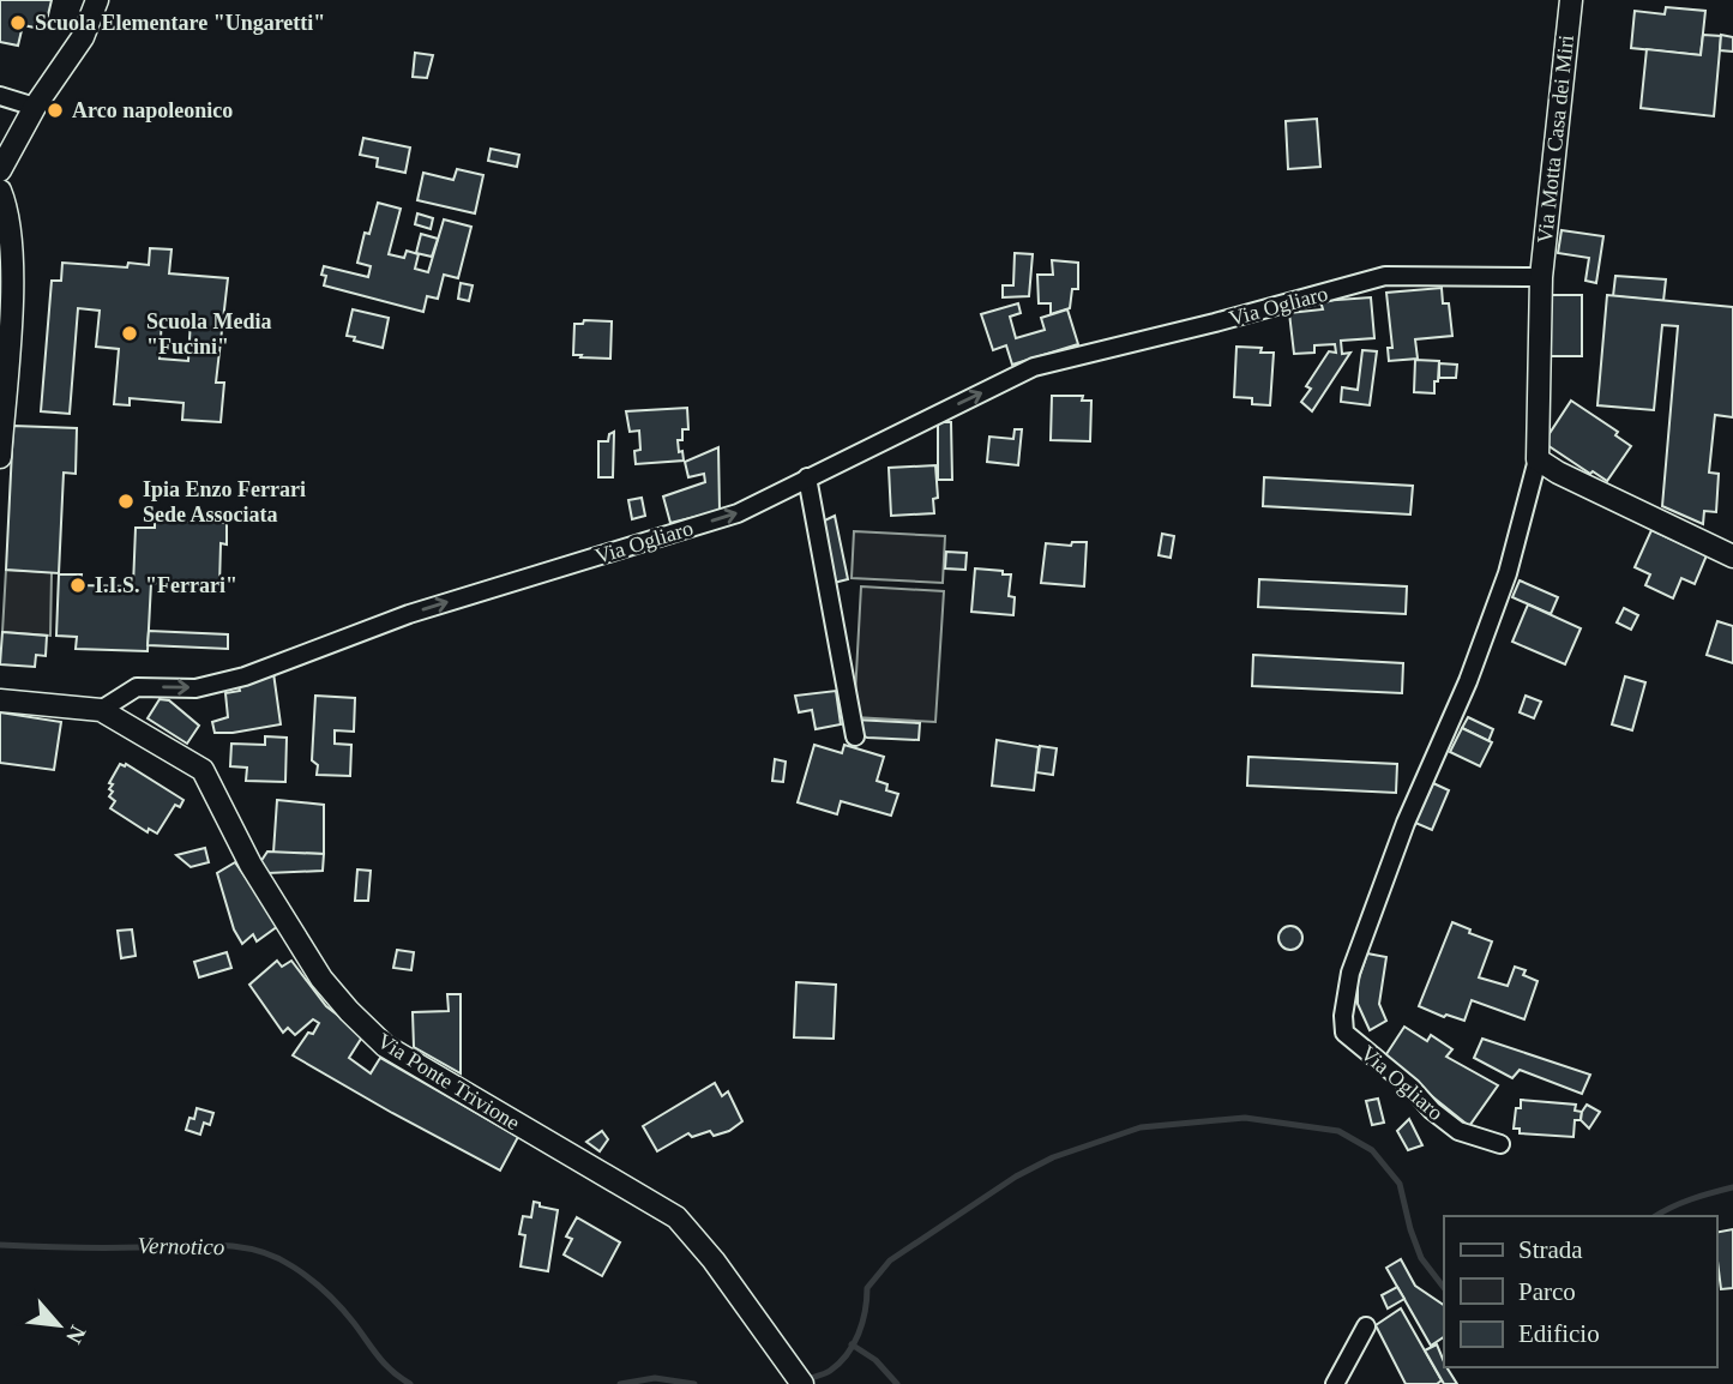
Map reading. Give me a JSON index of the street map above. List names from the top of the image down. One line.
{"streets":{"street":["Via Motta Casa dei Miri","Via Ogliaro","Via Ponte Trivione"]},"crossings":[["Via Motta Casa dei Miri","Via Ogliaro"],["Via Ogliaro","Via Ponte Trivione"]],"one_way":["Via Ogliaro"],"water":["Vernotico"],"places":["Scuola Elementare \"Ungaretti\"","Arco napoleonico","Scuola Media \"Fucini\"","Ipia Enzo Ferrari Sede Associata","I.I.S. \"Ferrari\""],"legend":["Strada","Parco","Edificio"],"north":"bottom right"}
